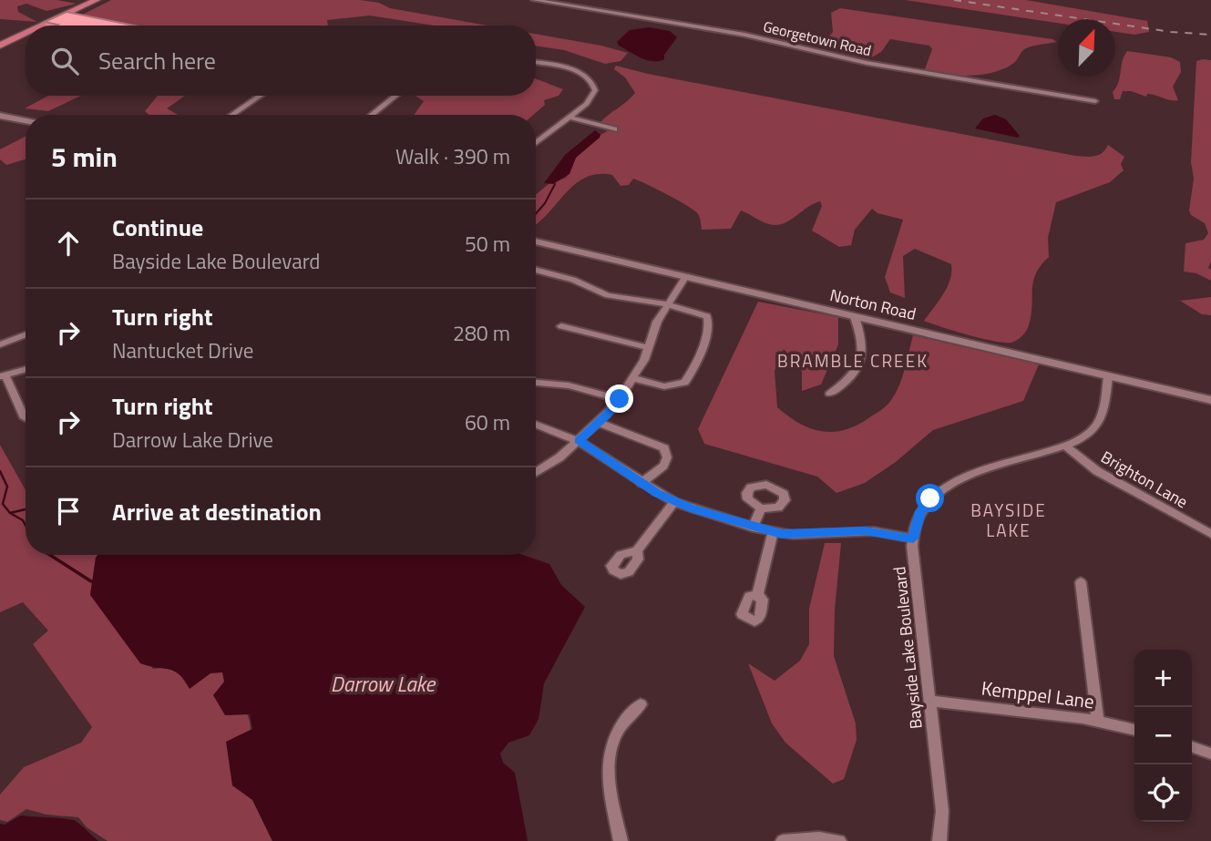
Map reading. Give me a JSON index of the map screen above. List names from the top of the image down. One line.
{"streets":{"street":["Georgetown Road","Norton Road","Brighton Lane","Bayside Lake Boulevard","Kemppel Lane"]},"crossings":[["Norton Road","Bayside Lake Boulevard"],["Brighton Lane","Bayside Lake Boulevard"],["Bayside Lake Boulevard","Kemppel Lane"]],"districts":["BRAMBLE CREEK","BAYSIDE LAKE"],"water":["Darrow Lake"],"north":"top right","page":{"search":"Search here","heading":["5 min","Walk · 390 m"],"list":[["Continue","Bayside Lake Boulevard","50 m"],["Turn right","Nantucket Drive","280 m"],["Turn right","Darrow Lake Drive","60 m"],"Arrive at destination"],"map_buttons":["+","−"]}}
